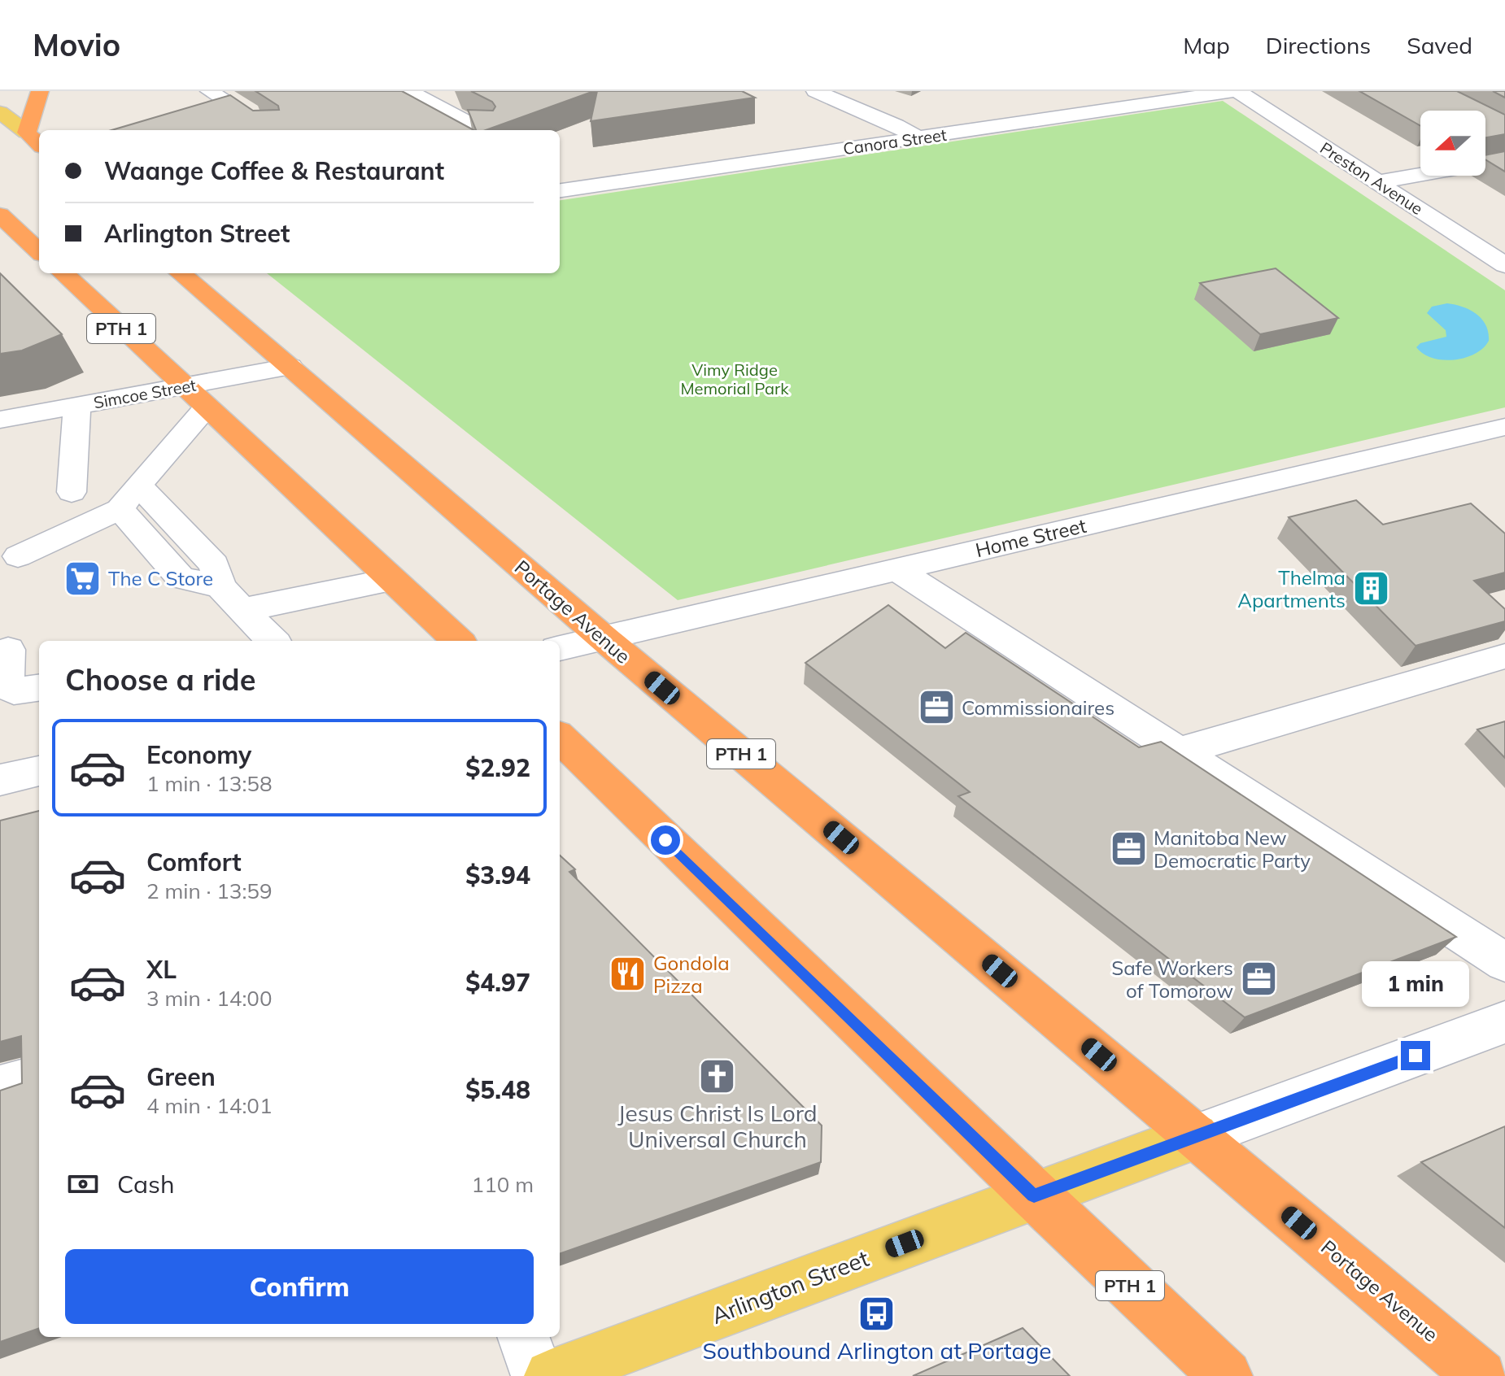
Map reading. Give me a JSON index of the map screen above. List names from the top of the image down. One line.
{"streets":{"highway":["PTH 1","Portage Avenue"],"main road":["Arlington Street"],"street":["Canora Street","Preston Avenue","Simcoe Street","Home Street"]},"crossings":[["Canora Street","Preston Avenue"],["PTH 1","Simcoe Street"],["PTH 1","Arlington Street"],["Simcoe Street","Portage Avenue"],["Home Street","Portage Avenue"],["Portage Avenue","Arlington Street"]],"parks":["Vimy Ridge Memorial Park"],"places":{"supermarket":["The C Store"],"building":["Thelma Apartments"],"office":["Commissionaires","Manitoba New Democratic Party","Safe Workers of Tomorow"],"restaurant":["Gondola Pizza"],"church":["Jesus Christ Is Lord Universal Church"],"bus stop":["Southbound Arlington at Portage"]},"north":"left","page":{"header":"Movio","nav":["Map","Directions","Saved"],"banner":["Waange Coffee & Restaurant","Arlington Street"],"heading":"Choose a ride","list":[{"name":"Economy","note":"1 min · 13:58","value":"$2.92"},{"name":"Comfort","note":"2 min · 13:59","value":"$3.94"},{"name":"XL","note":"3 min · 14:00","value":"$4.97"},{"name":"Green","note":"4 min · 14:01","value":"$5.48"}],"bubble":"1 min","pay":["Cash","110 m"],"buttons":"Confirm"}}
